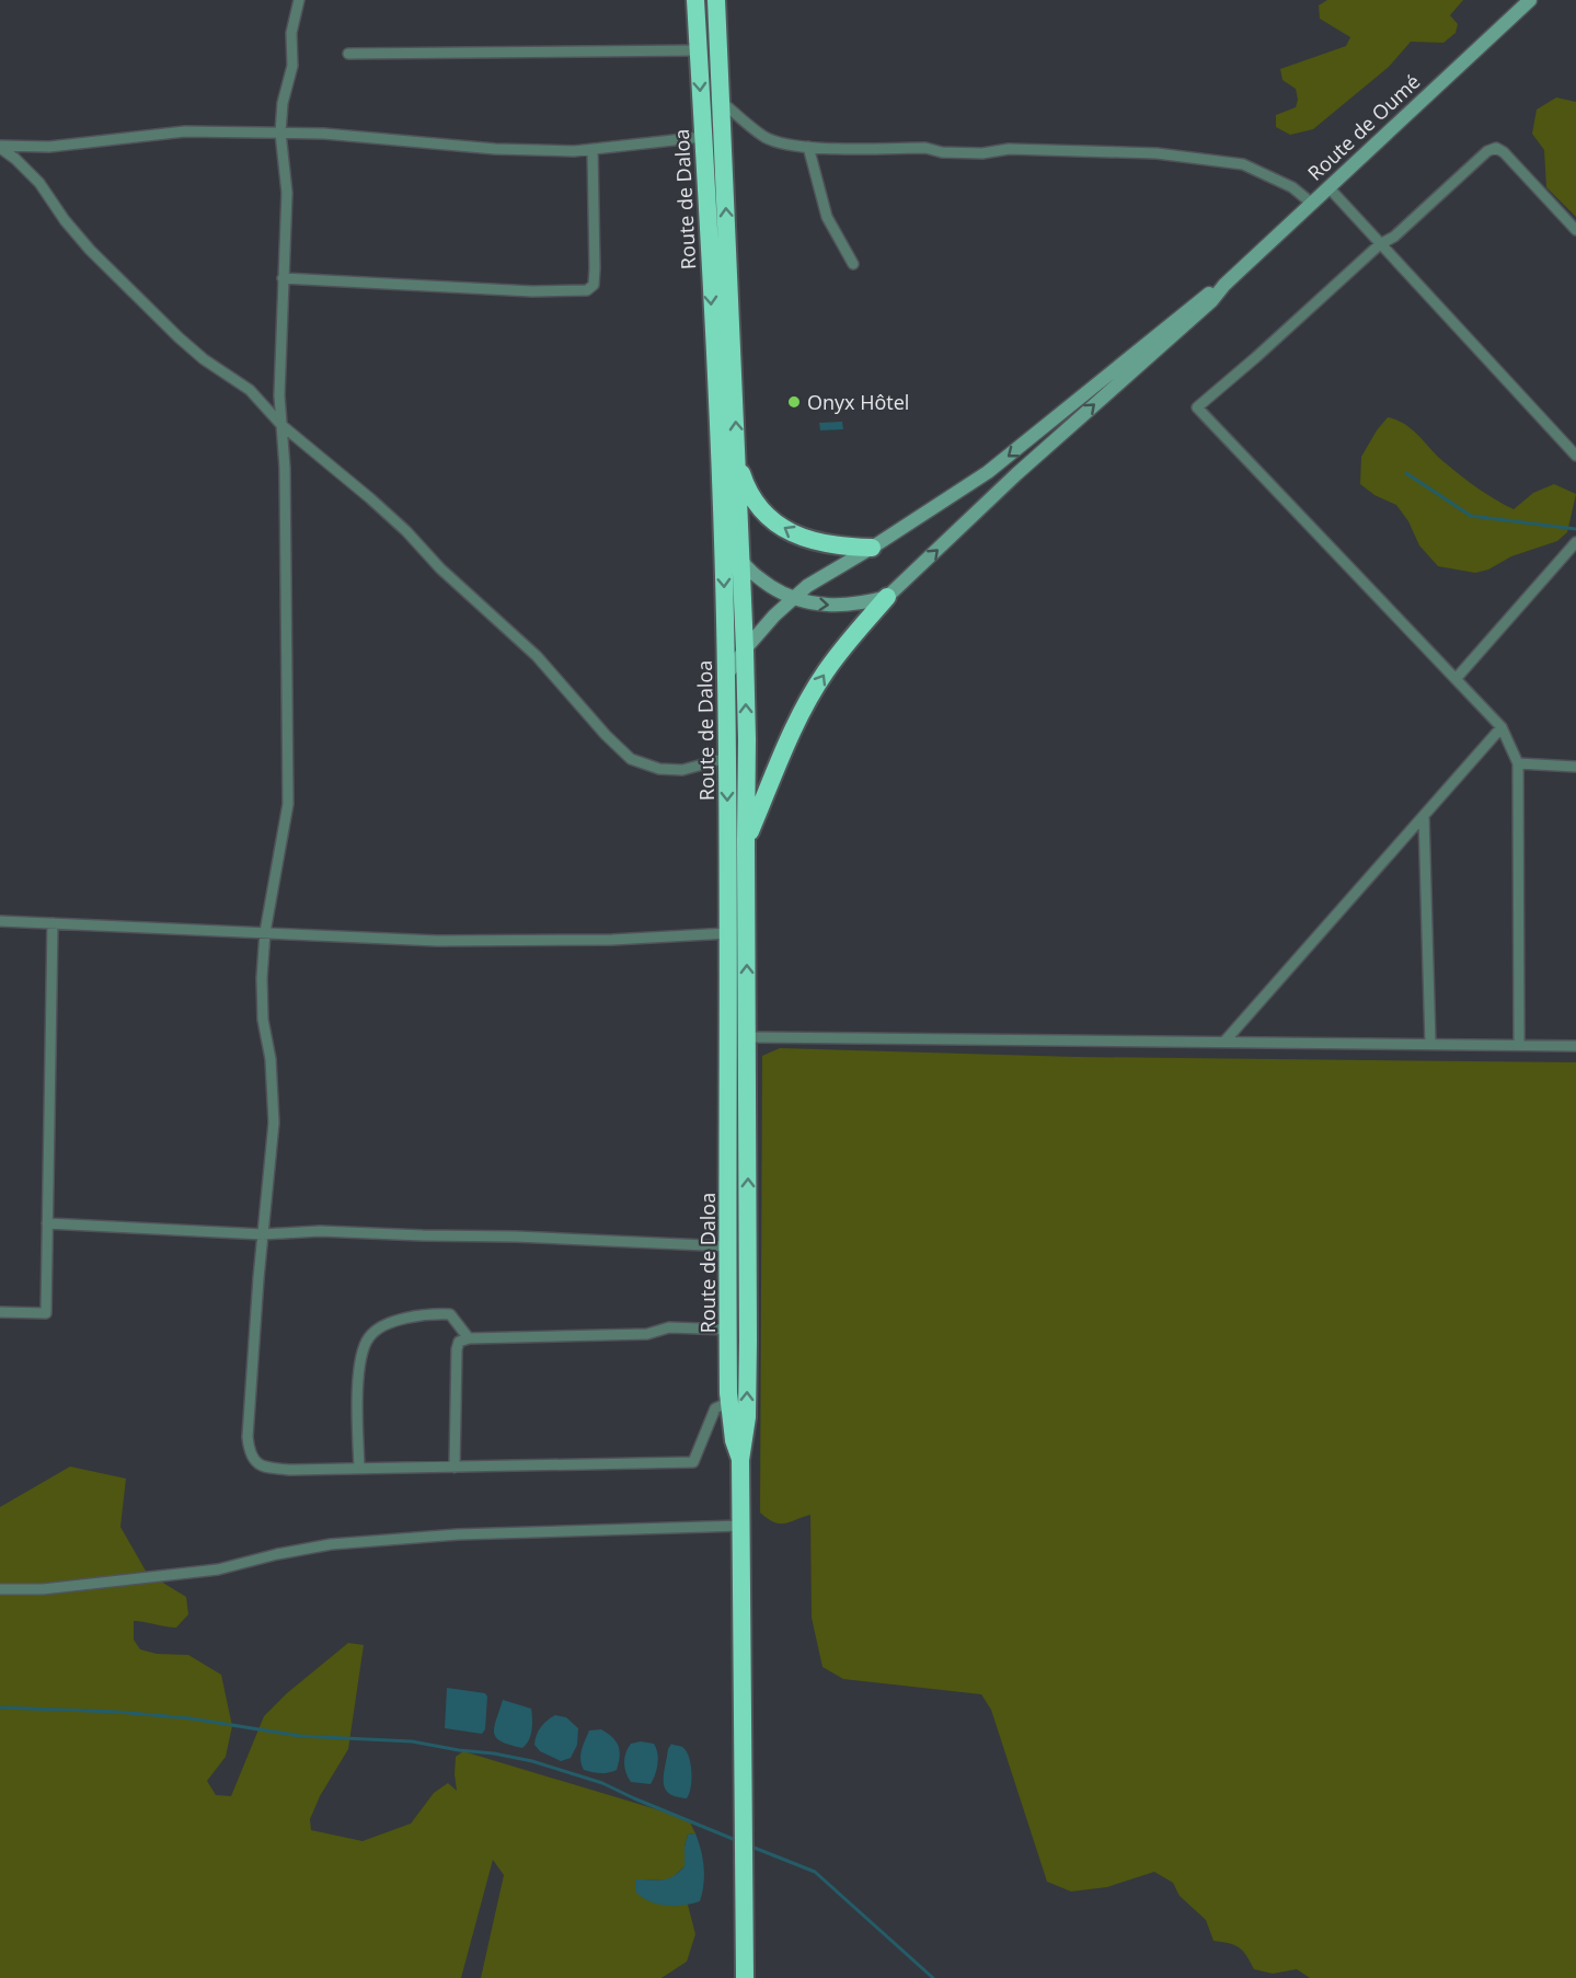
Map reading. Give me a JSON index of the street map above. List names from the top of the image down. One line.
{"streets":{"highway":["Route de Daloa"],"main road":["Route de Oumé"]},"places":["Onyx Hôtel"]}
